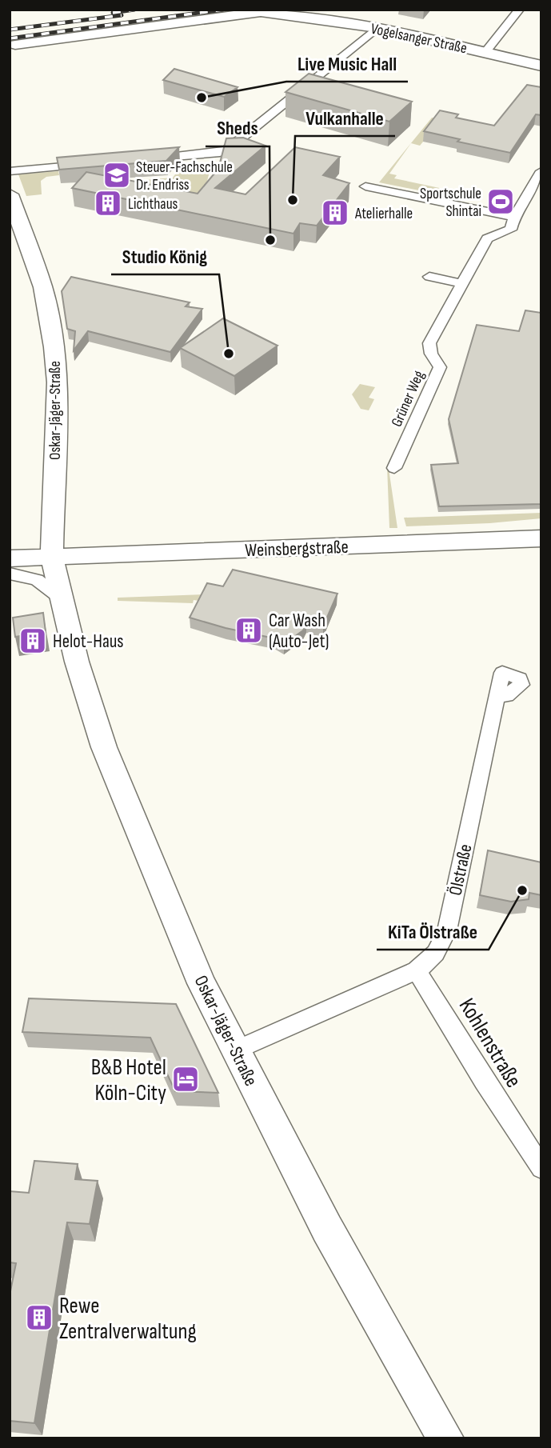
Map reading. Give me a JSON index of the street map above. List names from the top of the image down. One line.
{"streets":{"street":["Vogelsanger Straße","Grüner Weg","Oskar-Jäger-Straße","Weinsbergstraße","Ölstraße","Kohlenstraße"]},"crossings":[["Oskar-Jäger-Straße","Weinsbergstraße"],["Oskar-Jäger-Straße","Ölstraße"],["Ölstraße","Kohlenstraße"]],"places":{"other":["Live Music Hall","Vulkanhalle","Sheds","Studio König","KiTa Ölstraße"],"school or university":["Steuer-Fachschule Dr. Endriss"],"sports":["Sportschule Shintai"],"building":["Lichthaus","Atelierhalle","Car Wash (Auto-Jet)","Helot-Haus","Rewe Zentralverwaltung"],"hotel":["B&B Hotel Köln-City"]}}
